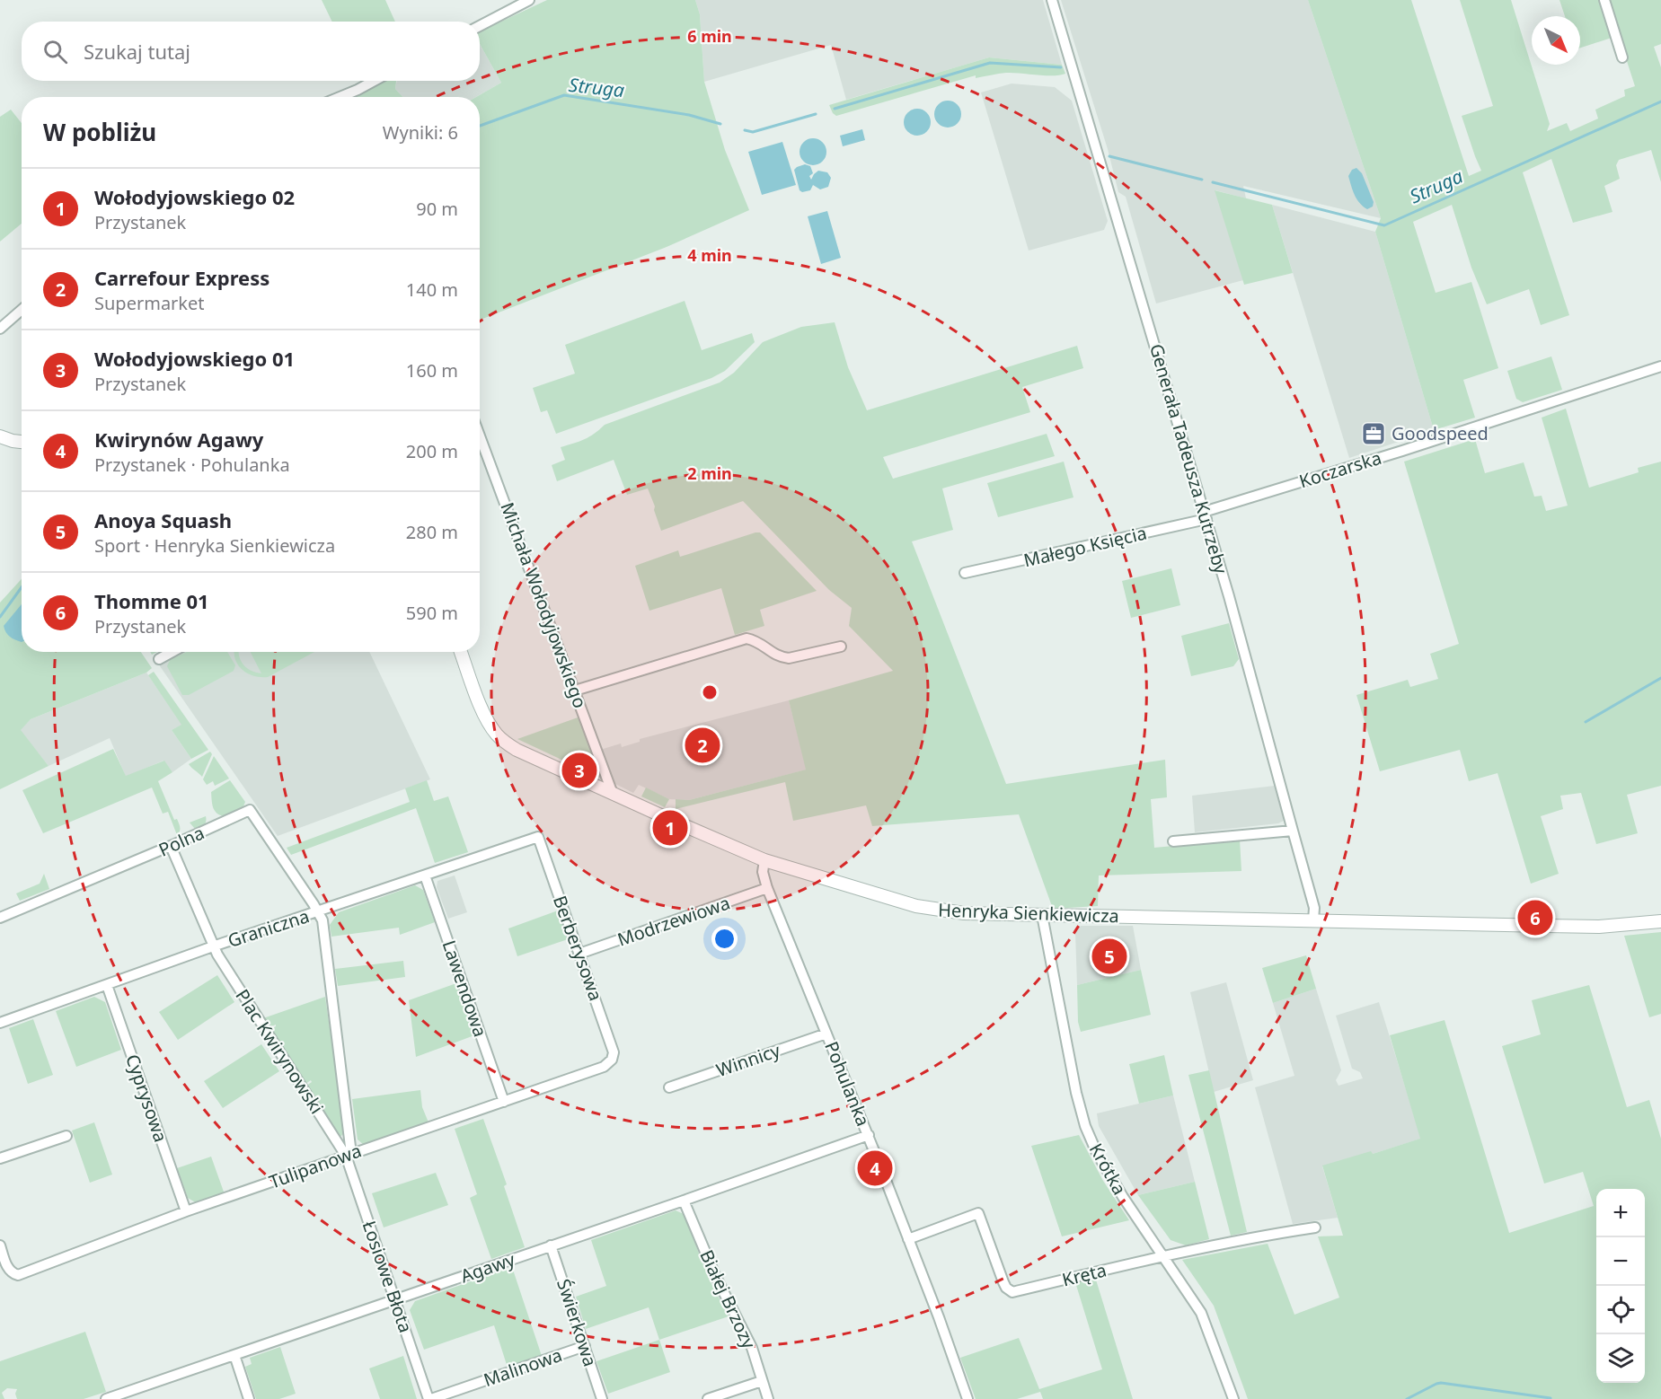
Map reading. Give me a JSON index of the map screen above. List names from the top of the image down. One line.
{"streets":{"street":["Generała Tadeusza Kutrzeby","Koczarska","Małego Księcia","Michała Wołodyjowskiego","Polna","Henryka Sienkiewicza","Modrzewiowa","Graniczna","Berberysowa","Lawendowa","Plac Kwirynowski","Winnicy","Pohulanka","Cyprysowa","Tulipanowa","Krótka","Agawy","Kręta","Łosiowe Błota","Białej Brzozy","Świerkowa","Malinowa"]},"crossings":[["Generała Tadeusza Kutrzeby","Koczarska"],["Generała Tadeusza Kutrzeby","Małego Księcia"],["Generała Tadeusza Kutrzeby","Henryka Sienkiewicza"],["Koczarska","Małego Księcia"],["Michała Wołodyjowskiego","Henryka Sienkiewicza"],["Polna","Graniczna"],["Polna","Plac Kwirynowski"],["Henryka Sienkiewicza","Pohulanka"],["Henryka Sienkiewicza","Krótka"],["Modrzewiowa","Berberysowa"],["Modrzewiowa","Pohulanka"],["Graniczna","Berberysowa"],["Graniczna","Lawendowa"],["Graniczna","Plac Kwirynowski"],["Graniczna","Cyprysowa"],["Berberysowa","Tulipanowa"],["Lawendowa","Tulipanowa"],["Plac Kwirynowski","Tulipanowa"],["Plac Kwirynowski","Łosiowe Błota"],["Winnicy","Pohulanka"],["Pohulanka","Agawy"],["Pohulanka","Kręta"],["Cyprysowa","Tulipanowa"],["Tulipanowa","Łosiowe Błota"],["Krótka","Kręta"],["Agawy","Łosiowe Błota"],["Agawy","Białej Brzozy"],["Agawy","Świerkowa"],["Łosiowe Błota","Malinowa"],["Świerkowa","Malinowa"]],"water":["Struga"],"places":{"office":["Goodspeed"]},"north":"bottom right","page":{"search":"Szukaj tutaj","heading":["W pobliżu","Wyniki: 6"],"list":[{"mark":"1","name":"Wołodyjowskiego 02","note":"Przystanek","value":"90 m"},{"mark":"2","name":"Carrefour Express","note":"Supermarket","value":"140 m"},{"mark":"3","name":"Wołodyjowskiego 01","note":"Przystanek","value":"160 m"},{"mark":"4","name":"Kwirynów Agawy","note":"Przystanek · Pohulanka","value":"200 m"},{"mark":"5","name":"Anoya Squash","note":"Sport · Henryka Sienkiewicza","value":"280 m"},{"mark":"6","name":"Thomme 01","note":"Przystanek","value":"590 m"}],"pins":["2","3","1","6","5","4"],"map_buttons":["+","−"]},"rings":["6 min","4 min","2 min"]}
